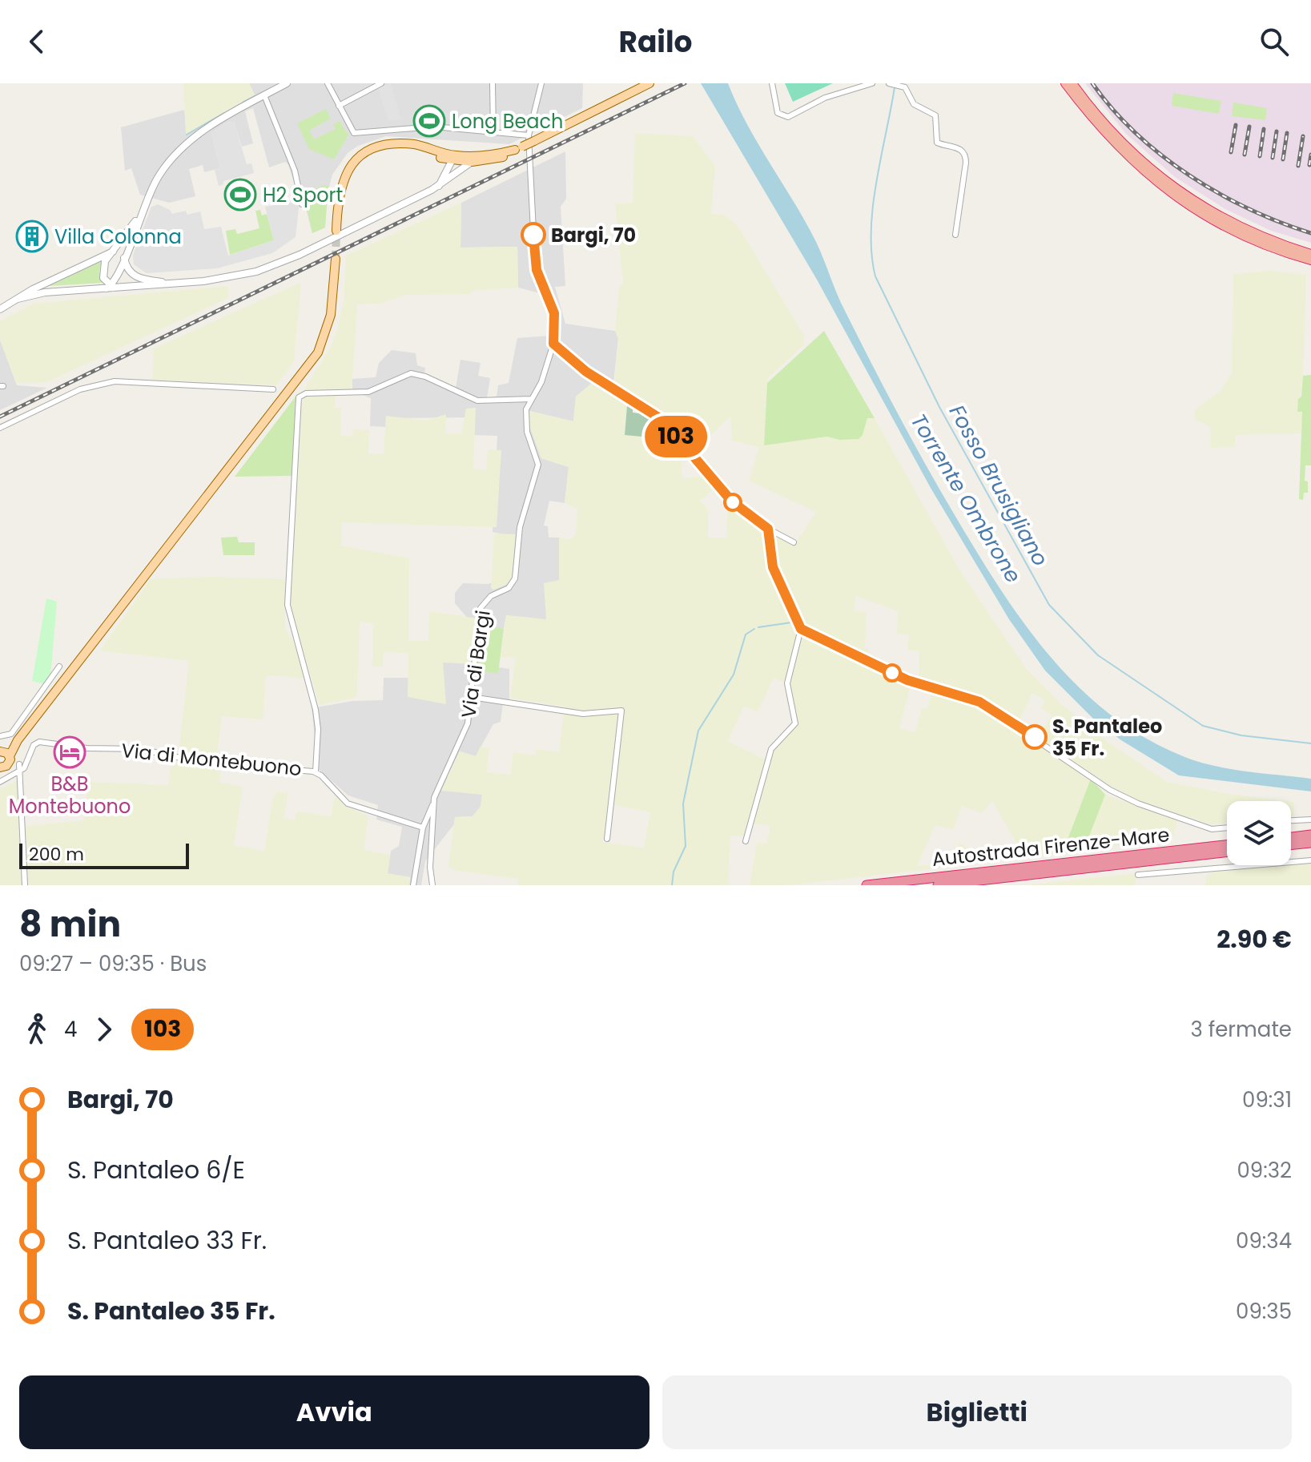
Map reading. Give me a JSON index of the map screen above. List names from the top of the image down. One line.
{"streets":{"highway":["Autostrada Firenze-Mare"],"street":["Via di Bargi","Via di Montebuono"]},"water":["Fosso Brusigliano","Torrente Ombrone"],"places":{"sports":["Long Beach","H2 Sport"],"other":["Bargi, 70","S. Pantaleo 35 Fr."],"building":["Villa Colonna"],"hotel":["B&B Montebuono"]},"lines":["bus line 103"],"scale_bar":"200 m","page":{"header":"Railo","on_map":"103","scale":"200 m","heading":["8 min","09:27 – 09:35 · Bus","2.90 €"],"legs":["4","103","3 fermate"],"list":[{"name":"Bargi, 70","value":"09:31"},{"name":"S. Pantaleo 6/E","value":"09:32"},{"name":"S. Pantaleo 33 Fr.","value":"09:34"},{"name":"S. Pantaleo 35 Fr.","value":"09:35"}],"buttons":["Avvia","Biglietti"]}}
